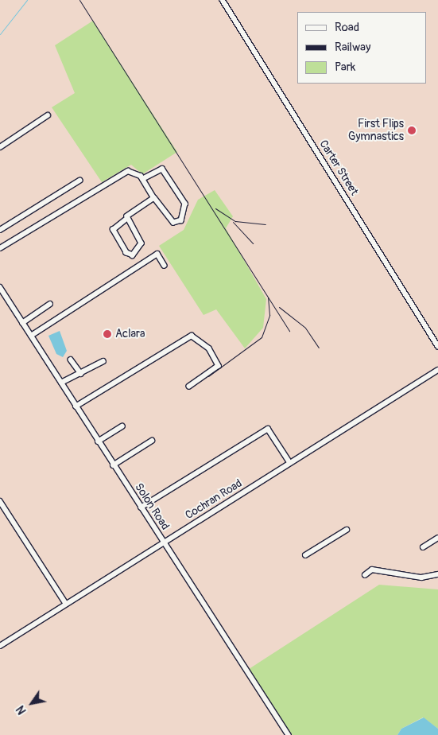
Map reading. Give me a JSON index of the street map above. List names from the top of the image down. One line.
{"streets":{"street":["Carter Street","Cochran Road","Solon Road"]},"crossings":[["Cochran Road","Solon Road"]],"places":["First Flips Gymnastics","Aclara"],"legend":["Road","Railway","Park"],"north":"bottom left"}
